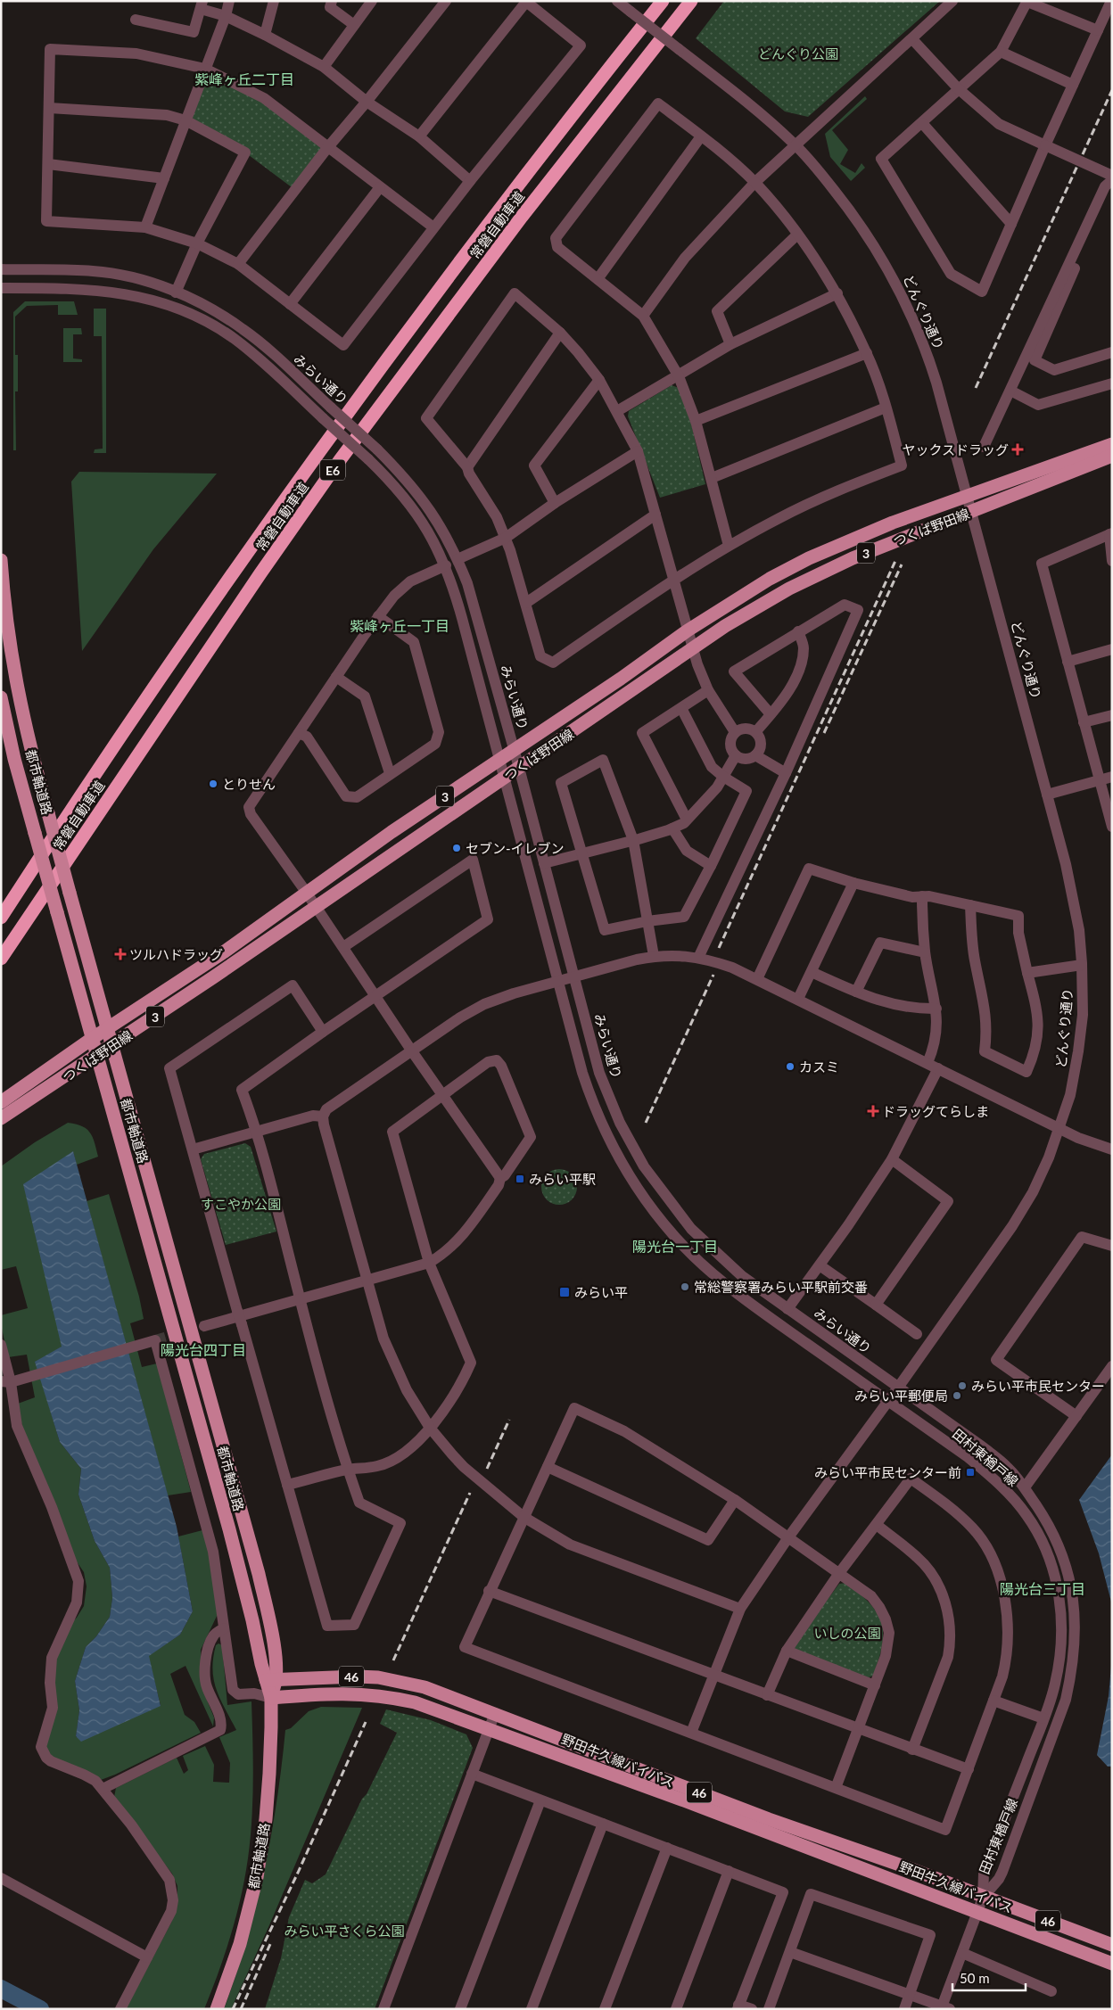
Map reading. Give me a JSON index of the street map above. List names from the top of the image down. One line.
{"streets":{"highway":["常磐自動車道","E6"],"main road":["つくば野田線","3","都市軸道路","46","野田牛久線バイパス"],"street":["どんぐり通り","みらい通り","田村東楢戸線"]},"crossings":[["どんぐり通り","みらい通り"],["どんぐり通り","つくば野田線"],["どんぐり通り","田村東楢戸線"],["みらい通り","つくば野田線"],["みらい通り","田村東楢戸線"],["つくば野田線","都市軸道路"],["都市軸道路","野田牛久線バイパス"],["田村東楢戸線","野田牛久線バイパス"]],"districts":["紫峰ヶ丘二丁目","紫峰ヶ丘一丁目","陽光台一丁目","陽光台四丁目","陽光台三丁目"],"parks":["どんぐり公園","すこやか公園","いしの公園","みらい平さくら公園"],"places":{"health":["ヤックスドラッグ","ツルハドラッグ","ドラッグてらしま"],"other":["とりせん","セブン-イレブン","カスミ","常総警察署みらい平駅前交番","みらい平市民センター","みらい平郵便局"],"transit":["みらい平駅","みらい平","みらい平市民センター前"]},"scale_bar":"50 m"}
